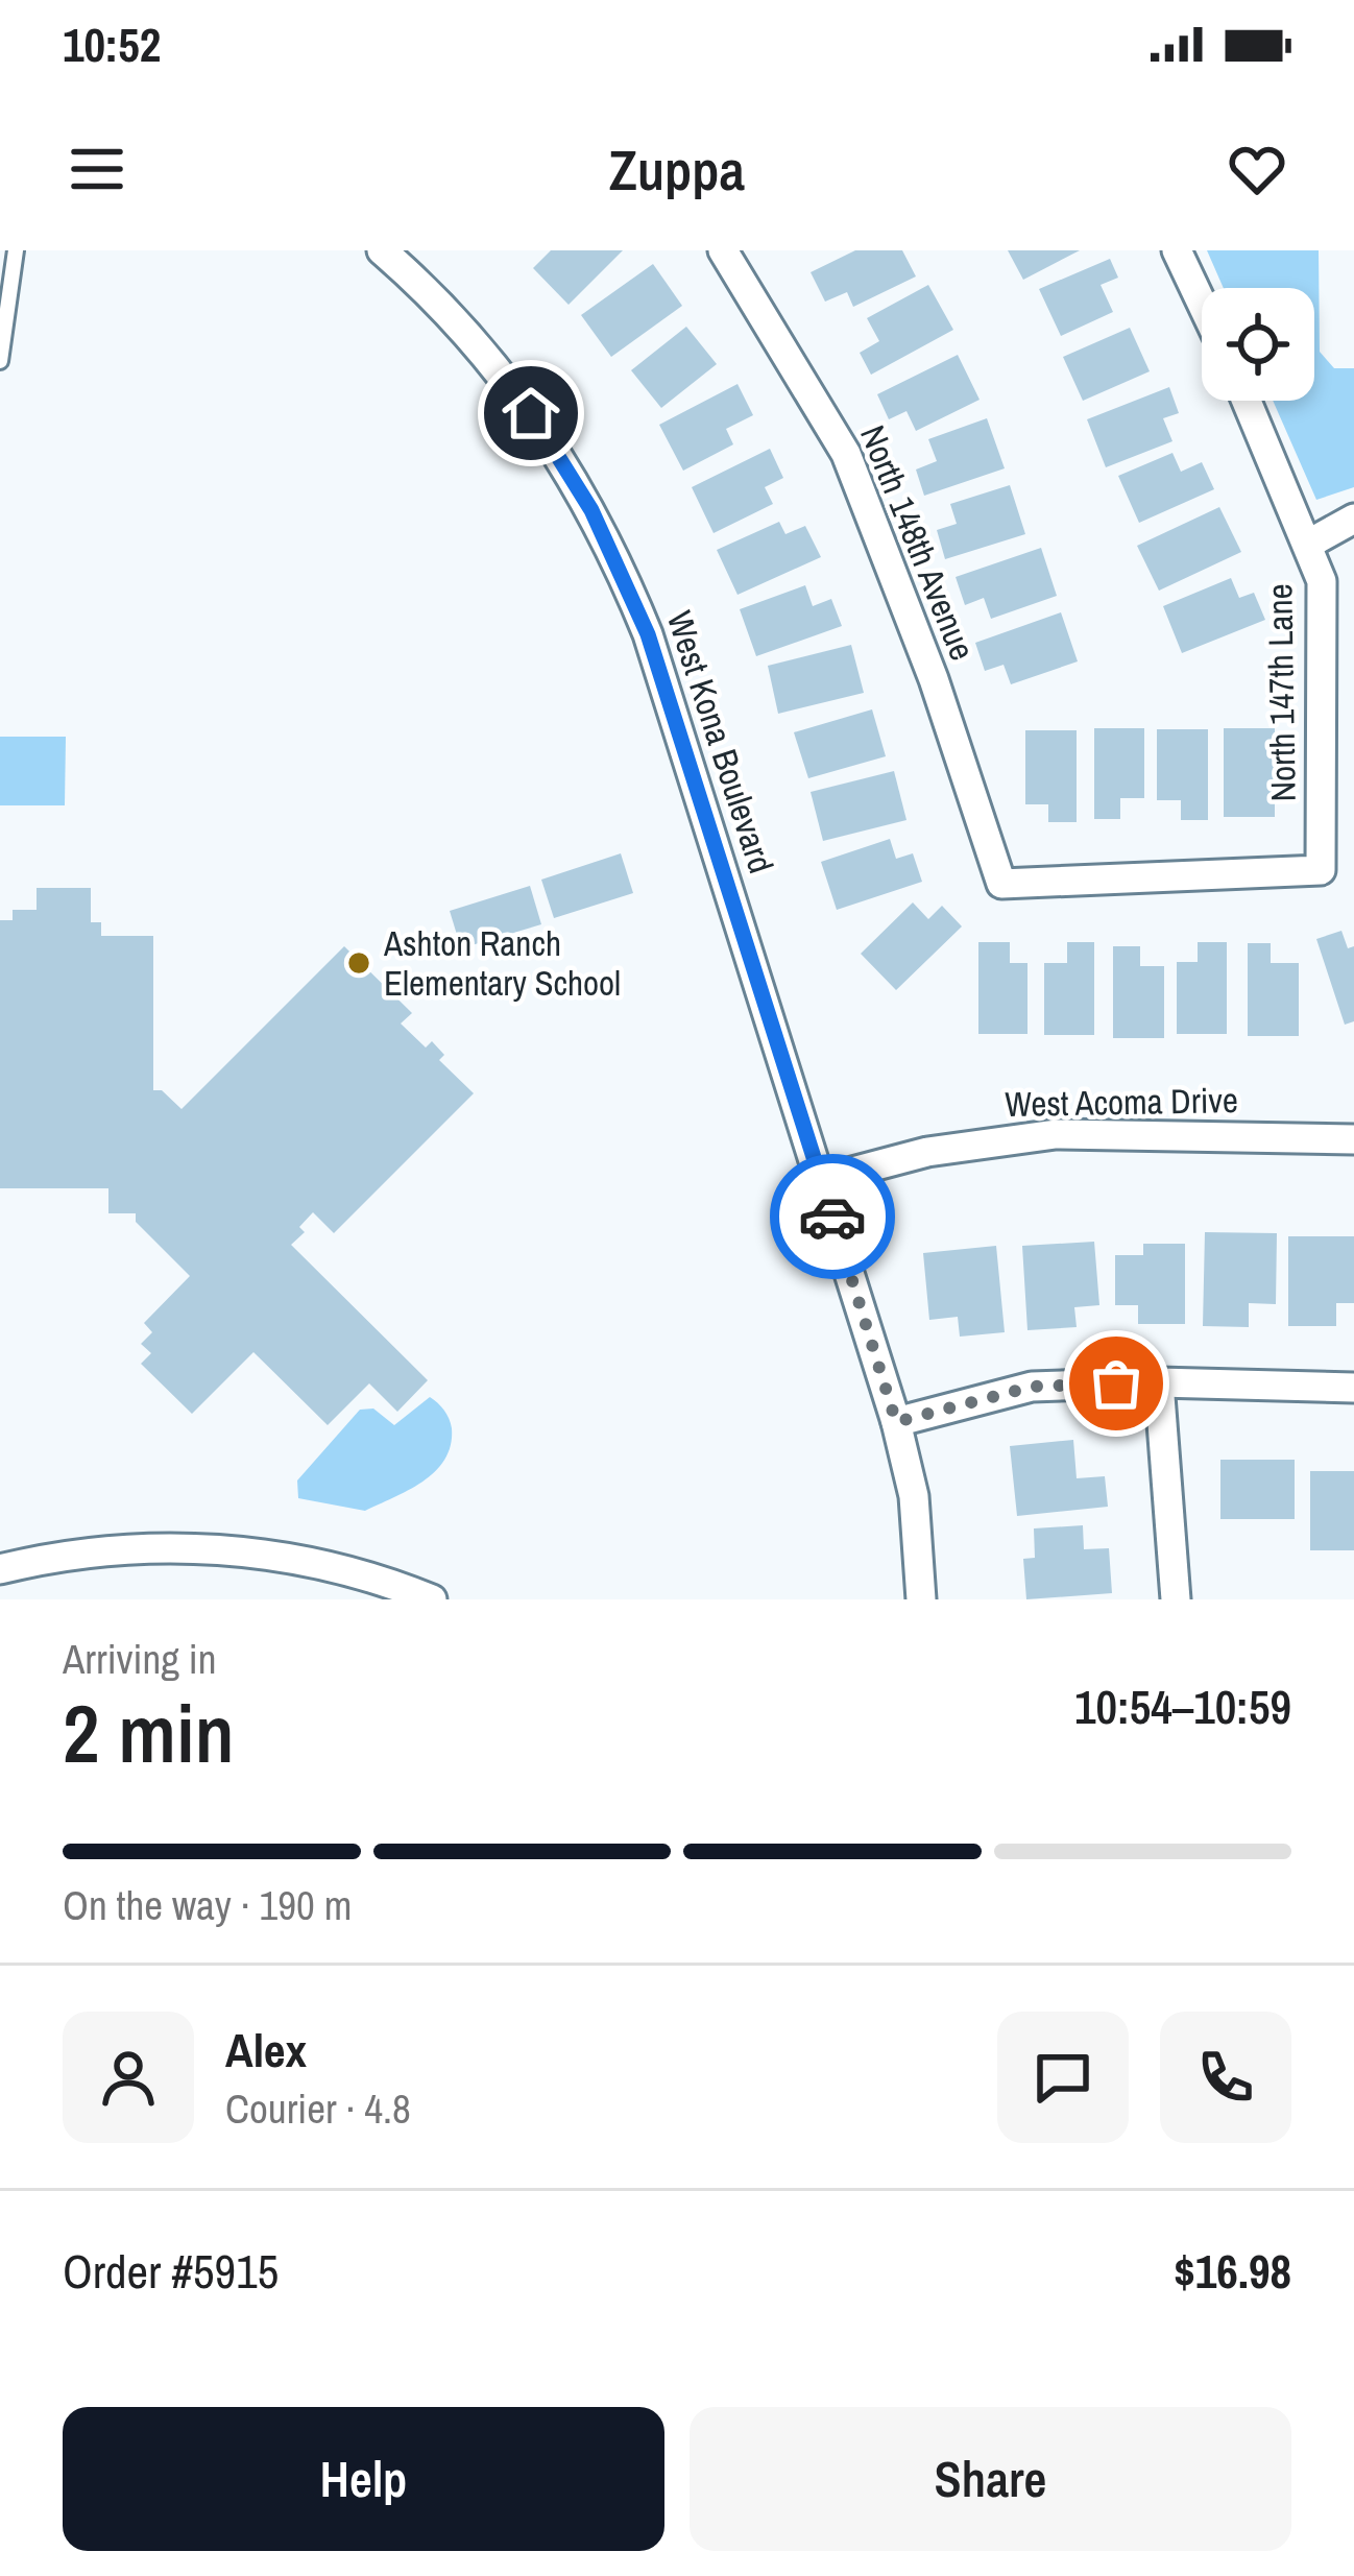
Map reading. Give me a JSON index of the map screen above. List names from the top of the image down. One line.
{"streets":{"street":["North 148th Avenue","North 147th Lane","West Kona Boulevard","West Acoma Drive"]},"crossings":[["North 148th Avenue","North 147th Lane"],["West Kona Boulevard","West Acoma Drive"]],"places":["Ashton Ranch Elementary School"],"page":{"status":"10:52","header":"Zuppa","heading":["2 min","Arriving in","10:54–10:59"],"panel":["Alex","Courier · 4.8","Order #5915","$16.98"],"bar":"On the way · 190 m","buttons":["Help","Share"]}}
